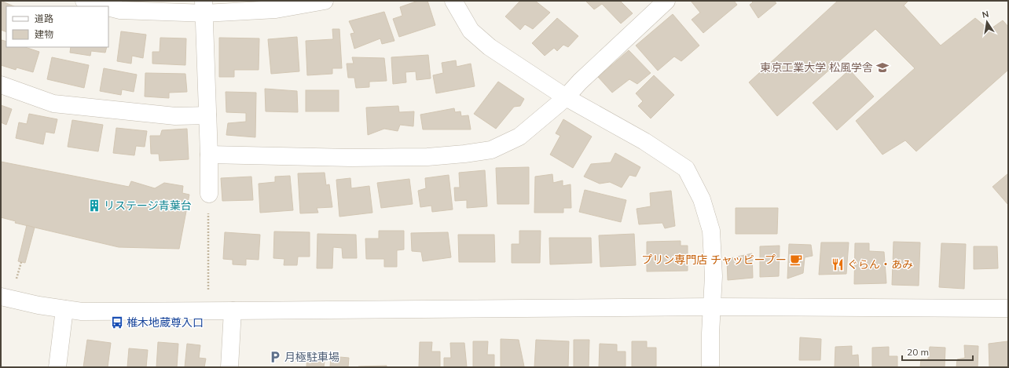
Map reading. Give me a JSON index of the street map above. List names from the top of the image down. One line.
{"places":{"school or university":["東京工業大学 松風学舎"],"building":["リステージ青葉台"],"cafe":["プリン専門店 チャッピープー"],"restaurant":["ぐらん・あみ"],"bus stop":["椎木地蔵尊入口"],"parking":["月極駐車場"]},"legend":["道路","建物"],"scale_bar":"20 m","north":"top"}
